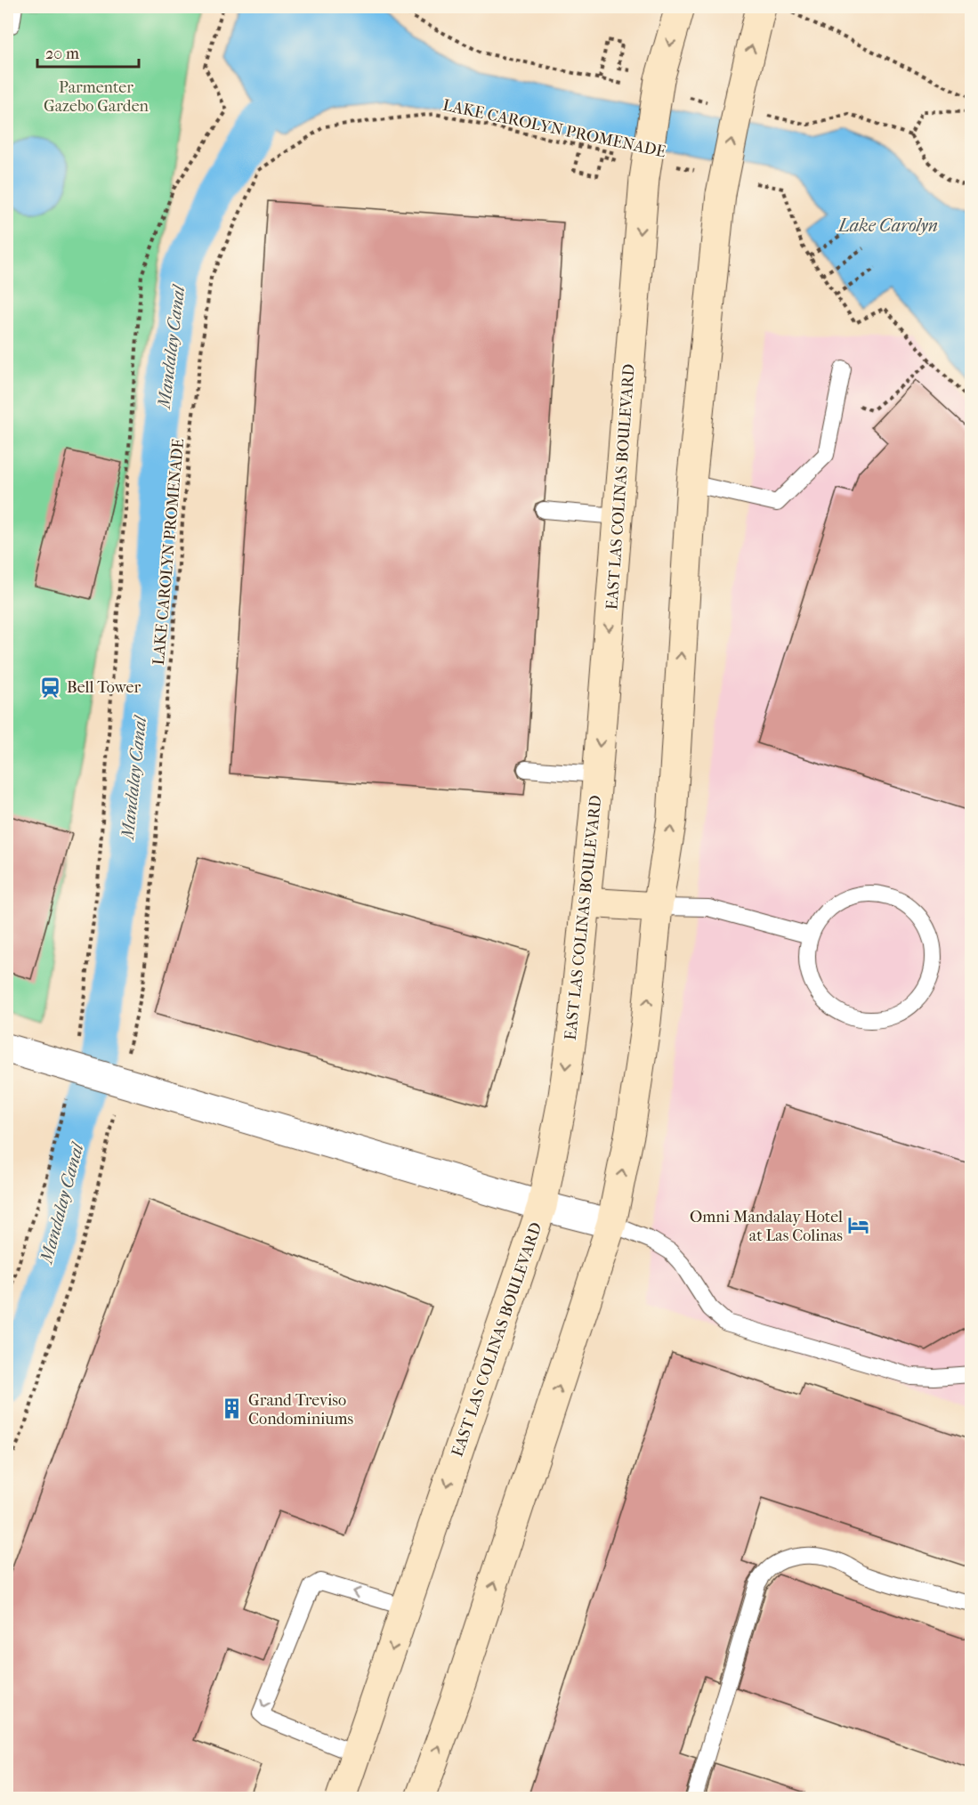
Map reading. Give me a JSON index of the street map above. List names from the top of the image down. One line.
{"streets":{"main road":["EAST LAS COLINAS BOULEVARD"],"path":["LAKE CAROLYN PROMENADE"]},"water":["Lake Carolyn","Mandalay Canal"],"parks":["Parmenter Gazebo Garden"],"places":{"station":["Bell Tower"],"hotel":["Omni Mandalay Hotel at Las Colinas"],"building":["Grand Treviso Condominiums"]},"scale_bar":"20 m"}
